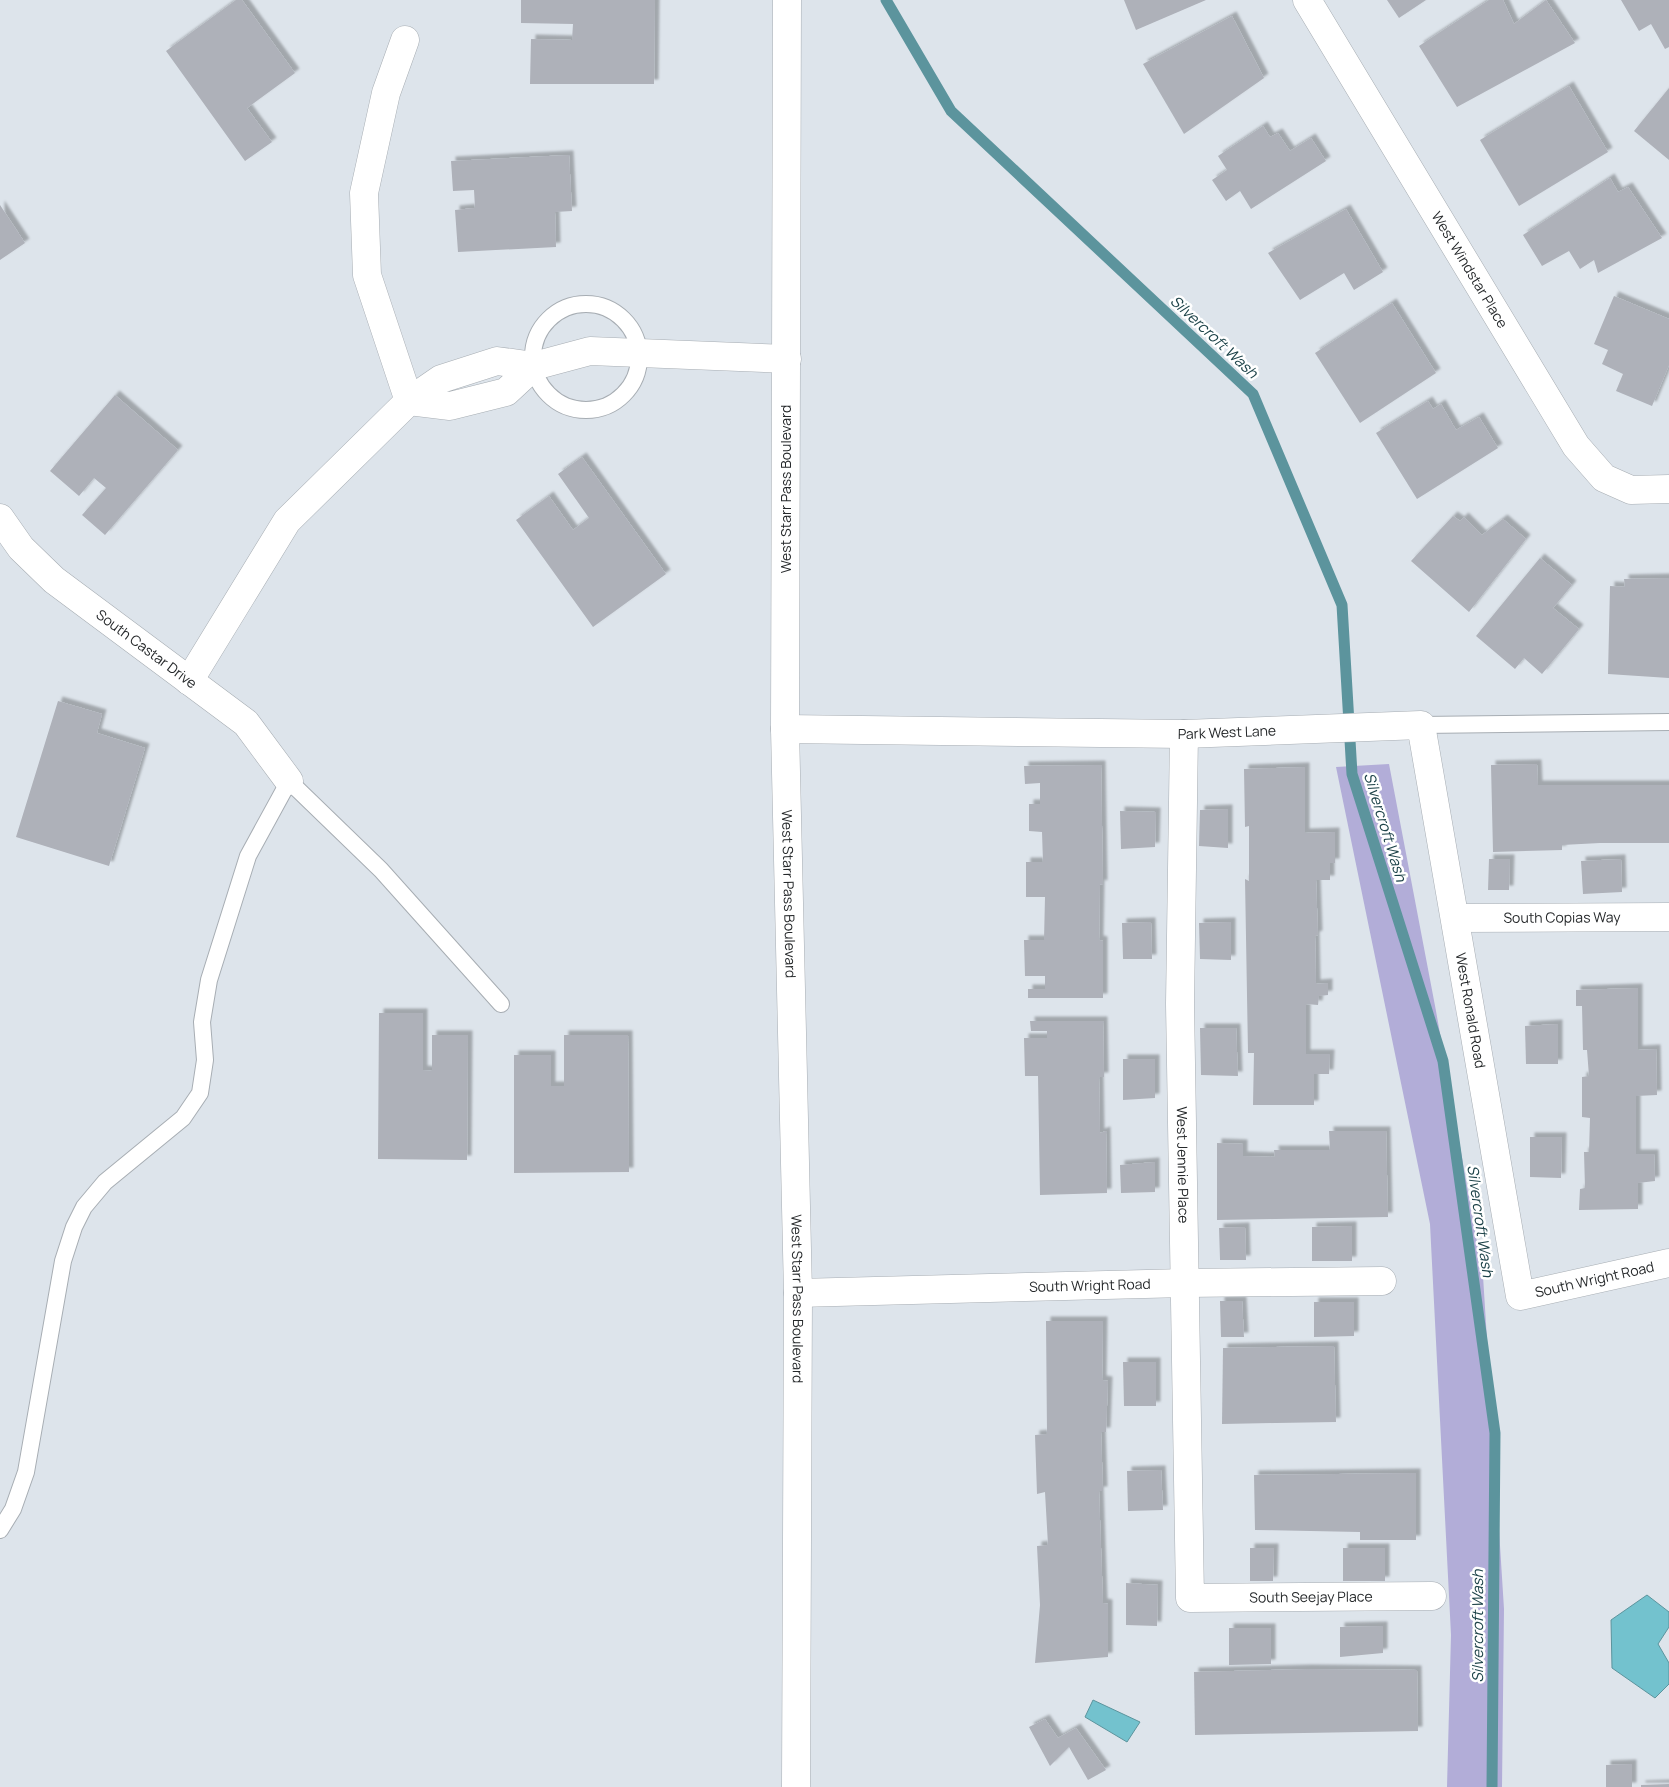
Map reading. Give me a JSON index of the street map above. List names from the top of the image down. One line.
{"streets":{"street":["West Windstar Place","West Starr Pass Boulevard","South Castar Drive","Park West Lane","South Copias Way","West Ronald Road","West Jennie Place","South Wright Road","South Seejay Place"]},"crossings":[["West Starr Pass Boulevard","Park West Lane"],["West Starr Pass Boulevard","South Wright Road"],["Park West Lane","West Ronald Road"],["Park West Lane","West Jennie Place"],["South Copias Way","West Ronald Road"],["West Ronald Road","South Wright Road"],["West Jennie Place","South Wright Road"],["West Jennie Place","South Seejay Place"]],"water":["Silvercroft Wash"]}
